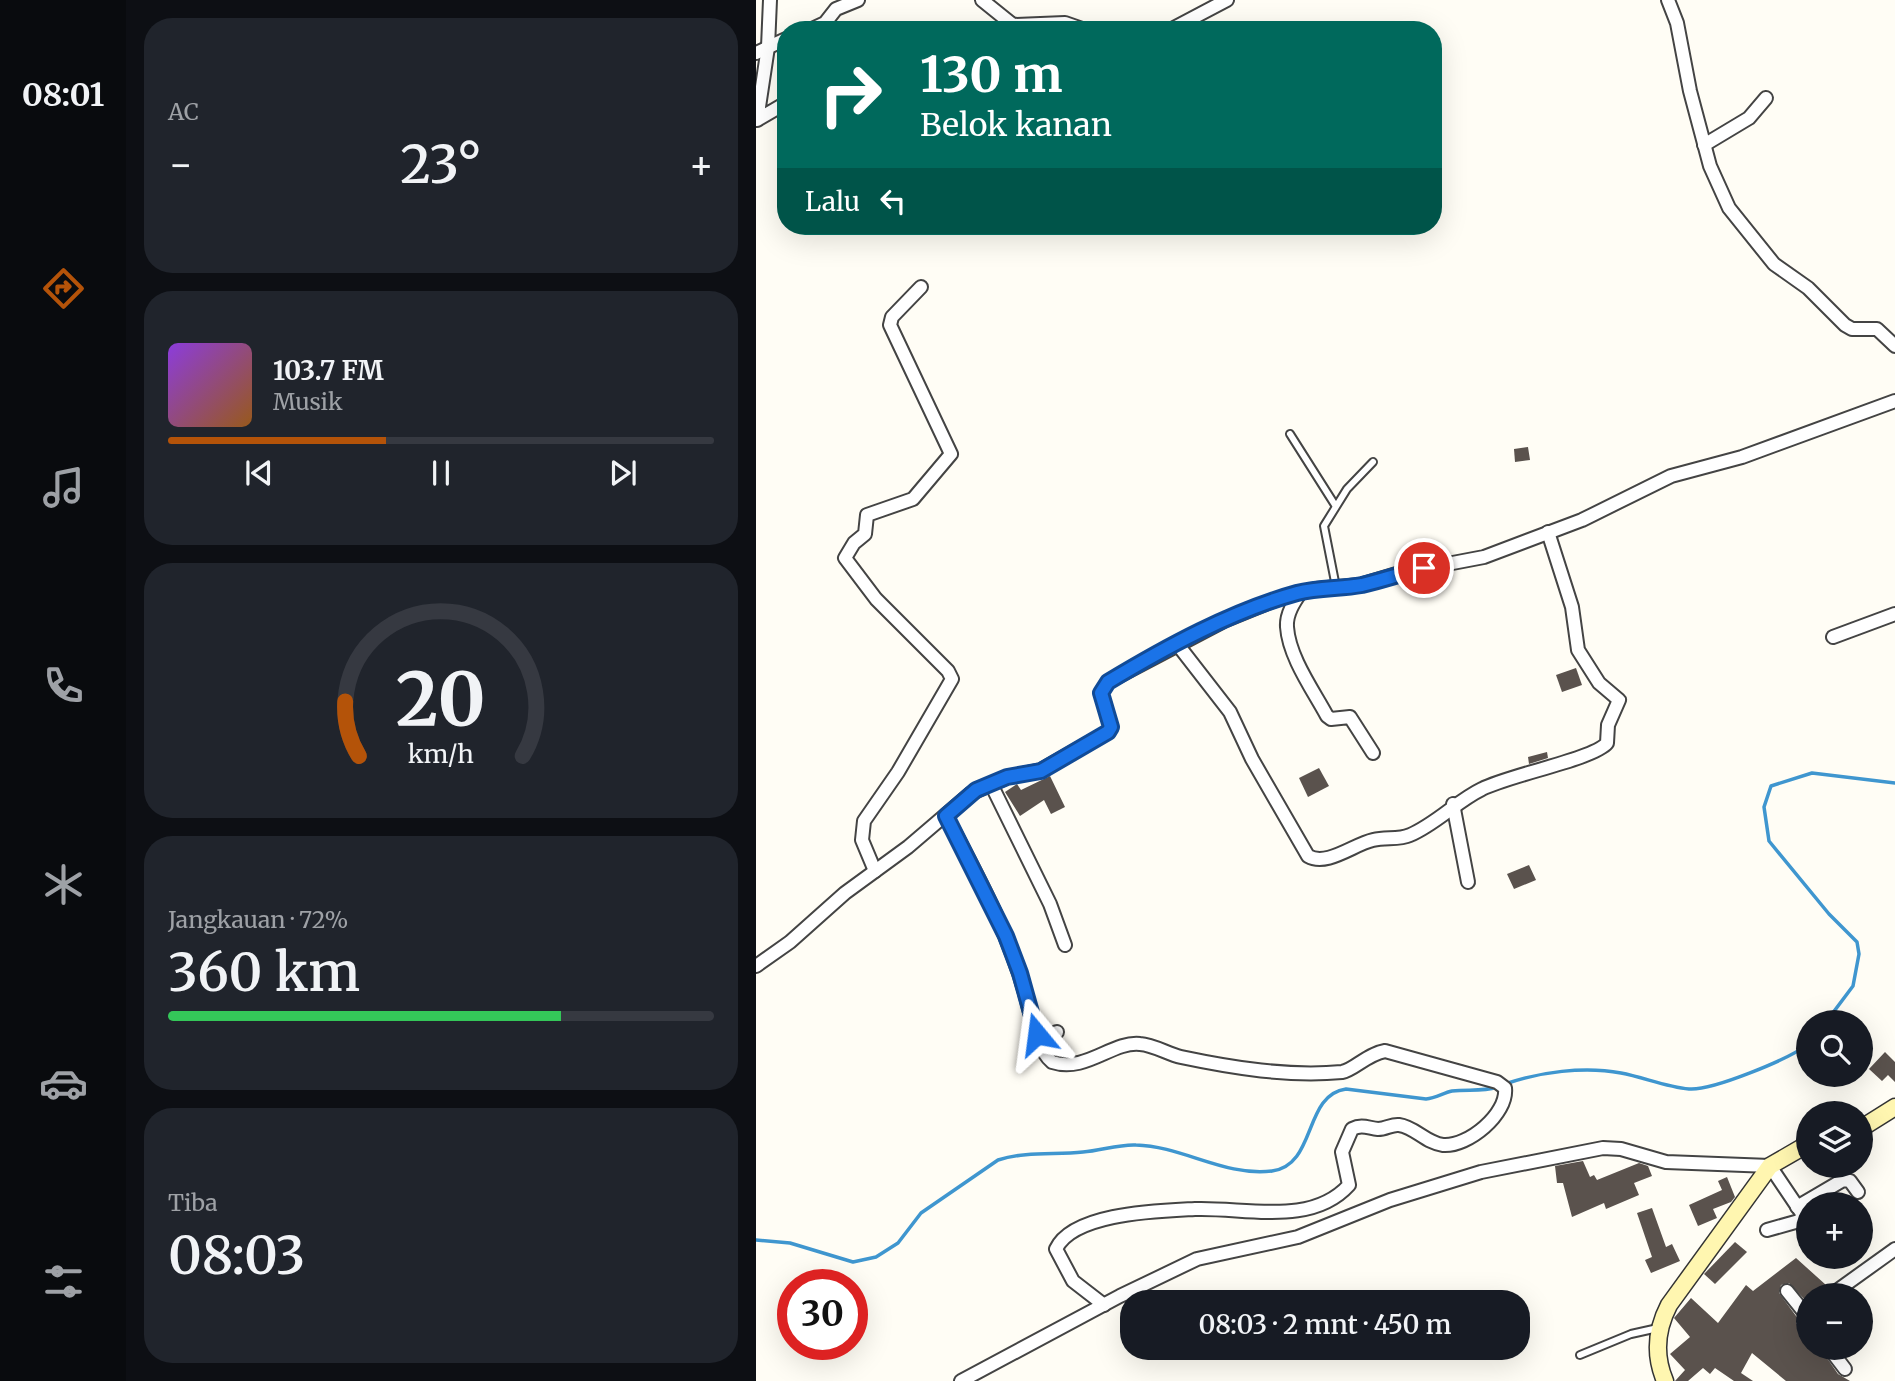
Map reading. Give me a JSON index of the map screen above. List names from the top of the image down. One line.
{"page":{"tabs":"08:01","tile":["AC",["Jangkauan · 72%","360 km"],["Tiba","08:03"]],"turn":["130 m","Belok kanan"],"heat":["−","23°","+"],"then":"Lalu","song":["103.7 FM","Musik"],"map_buttons":["+","−"],"limit":"30","trip":"08:03 · 2 mnt · 450 m","gauge":["20","km/h"]}}
